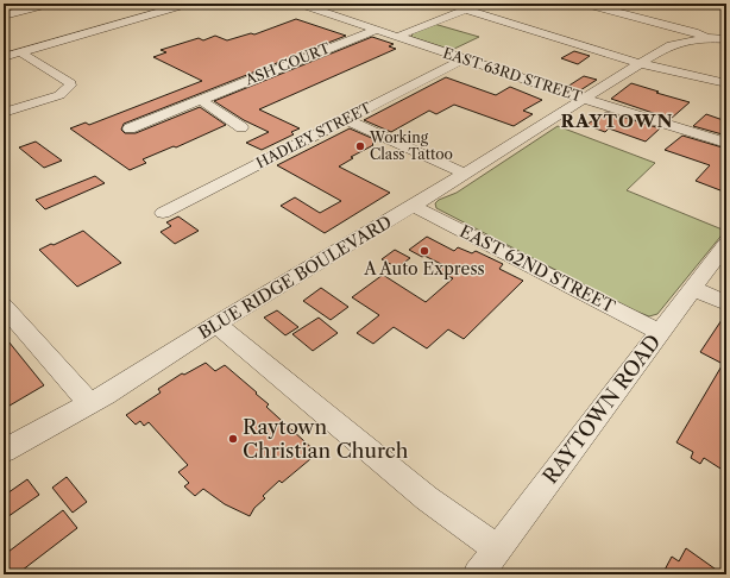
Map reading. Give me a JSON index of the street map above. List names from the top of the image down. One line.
{"streets":{"street":["ASH COURT","EAST 63RD STREET","HADLEY STREET","EAST 62ND STREET","BLUE RIDGE BOULEVARD","RAYTOWN ROAD"]},"crossings":[["ASH COURT","EAST 63RD STREET"],["EAST 63RD STREET","HADLEY STREET"],["EAST 63RD STREET","BLUE RIDGE BOULEVARD"],["EAST 62ND STREET","BLUE RIDGE BOULEVARD"],["EAST 62ND STREET","RAYTOWN ROAD"]],"districts":["RAYTOWN"],"places":["Working Class Tattoo","A Auto Express","Raytown Christian Church"]}
